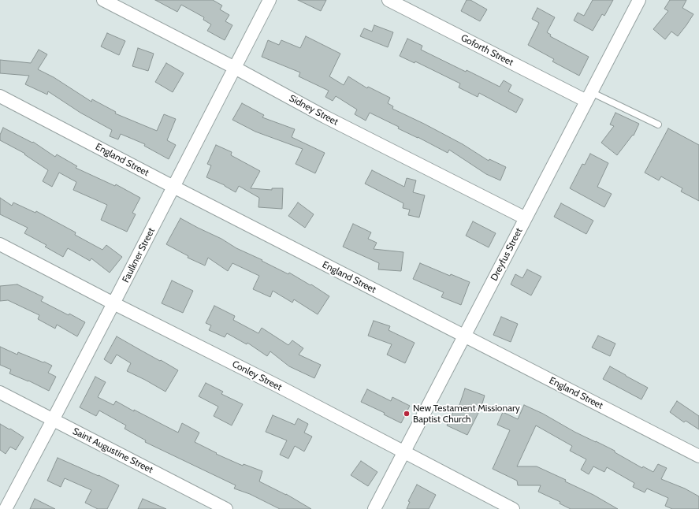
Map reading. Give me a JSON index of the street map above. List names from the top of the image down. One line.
{"streets":{"street":["Goforth Street","Sidney Street","England Street","Dreyfus Street","Faulkner Street","Conley Street","Saint Augustine Street"]},"crossings":[["Goforth Street","Dreyfus Street"],["Sidney Street","Dreyfus Street"],["Sidney Street","Faulkner Street"],["England Street","Dreyfus Street"],["England Street","Faulkner Street"],["Dreyfus Street","Conley Street"],["Faulkner Street","Conley Street"],["Faulkner Street","Saint Augustine Street"]],"places":["New Testament Missionary Baptist Church"]}
